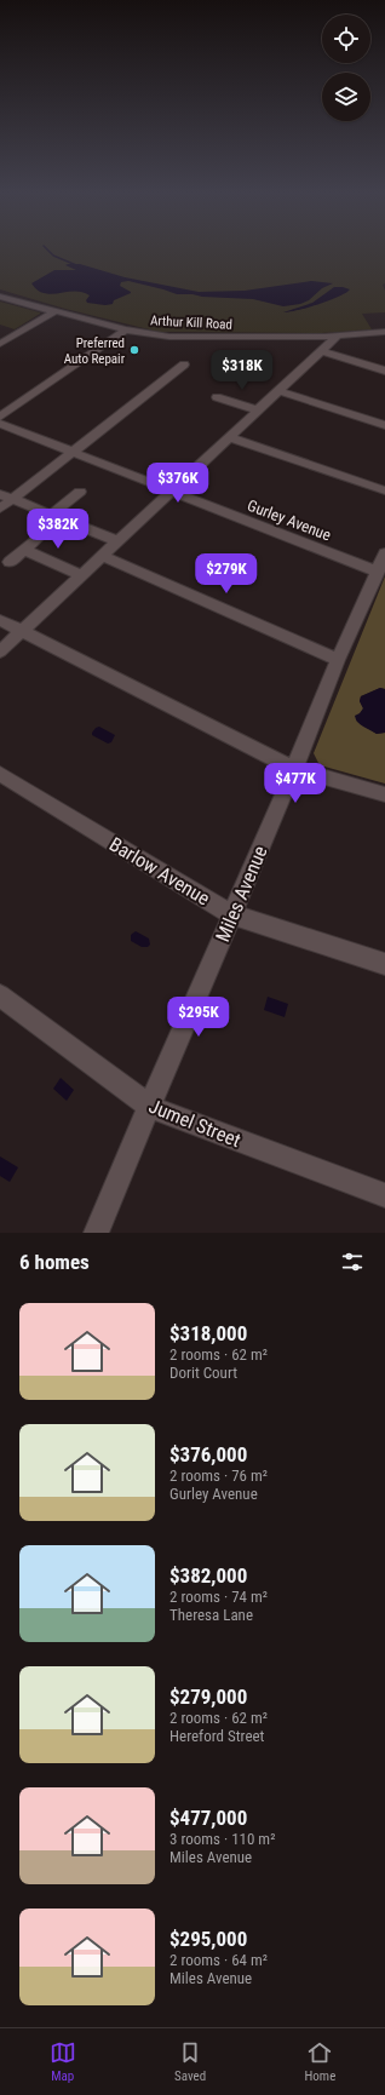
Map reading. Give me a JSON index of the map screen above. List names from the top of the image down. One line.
{"streets":{"street":["Arthur Kill Road","Gurley Avenue","Barlow Avenue","Miles Avenue","Jumel Street"]},"crossings":[["Gurley Avenue","Miles Avenue"],["Barlow Avenue","Miles Avenue"],["Miles Avenue","Jumel Street"]],"places":["Preferred Auto Repair"],"page":{"price":["$318K","$376K","$382K","$279K","$477K","$295K"],"heading":"6 homes","list":[{"name":"$318,000","note":"2 rooms · 62 m² · Dorit Court"},{"name":"$376,000","note":"2 rooms · 76 m² · Gurley Avenue"},{"name":"$382,000","note":"2 rooms · 74 m² · Theresa Lane"},{"name":"$279,000","note":"2 rooms · 62 m² · Hereford Street"},{"name":"$477,000","note":"3 rooms · 110 m² · Miles Avenue"},{"name":"$295,000","note":"2 rooms · 64 m² · Miles Avenue"}],"tabs":["Map","Saved","Home"]}}
